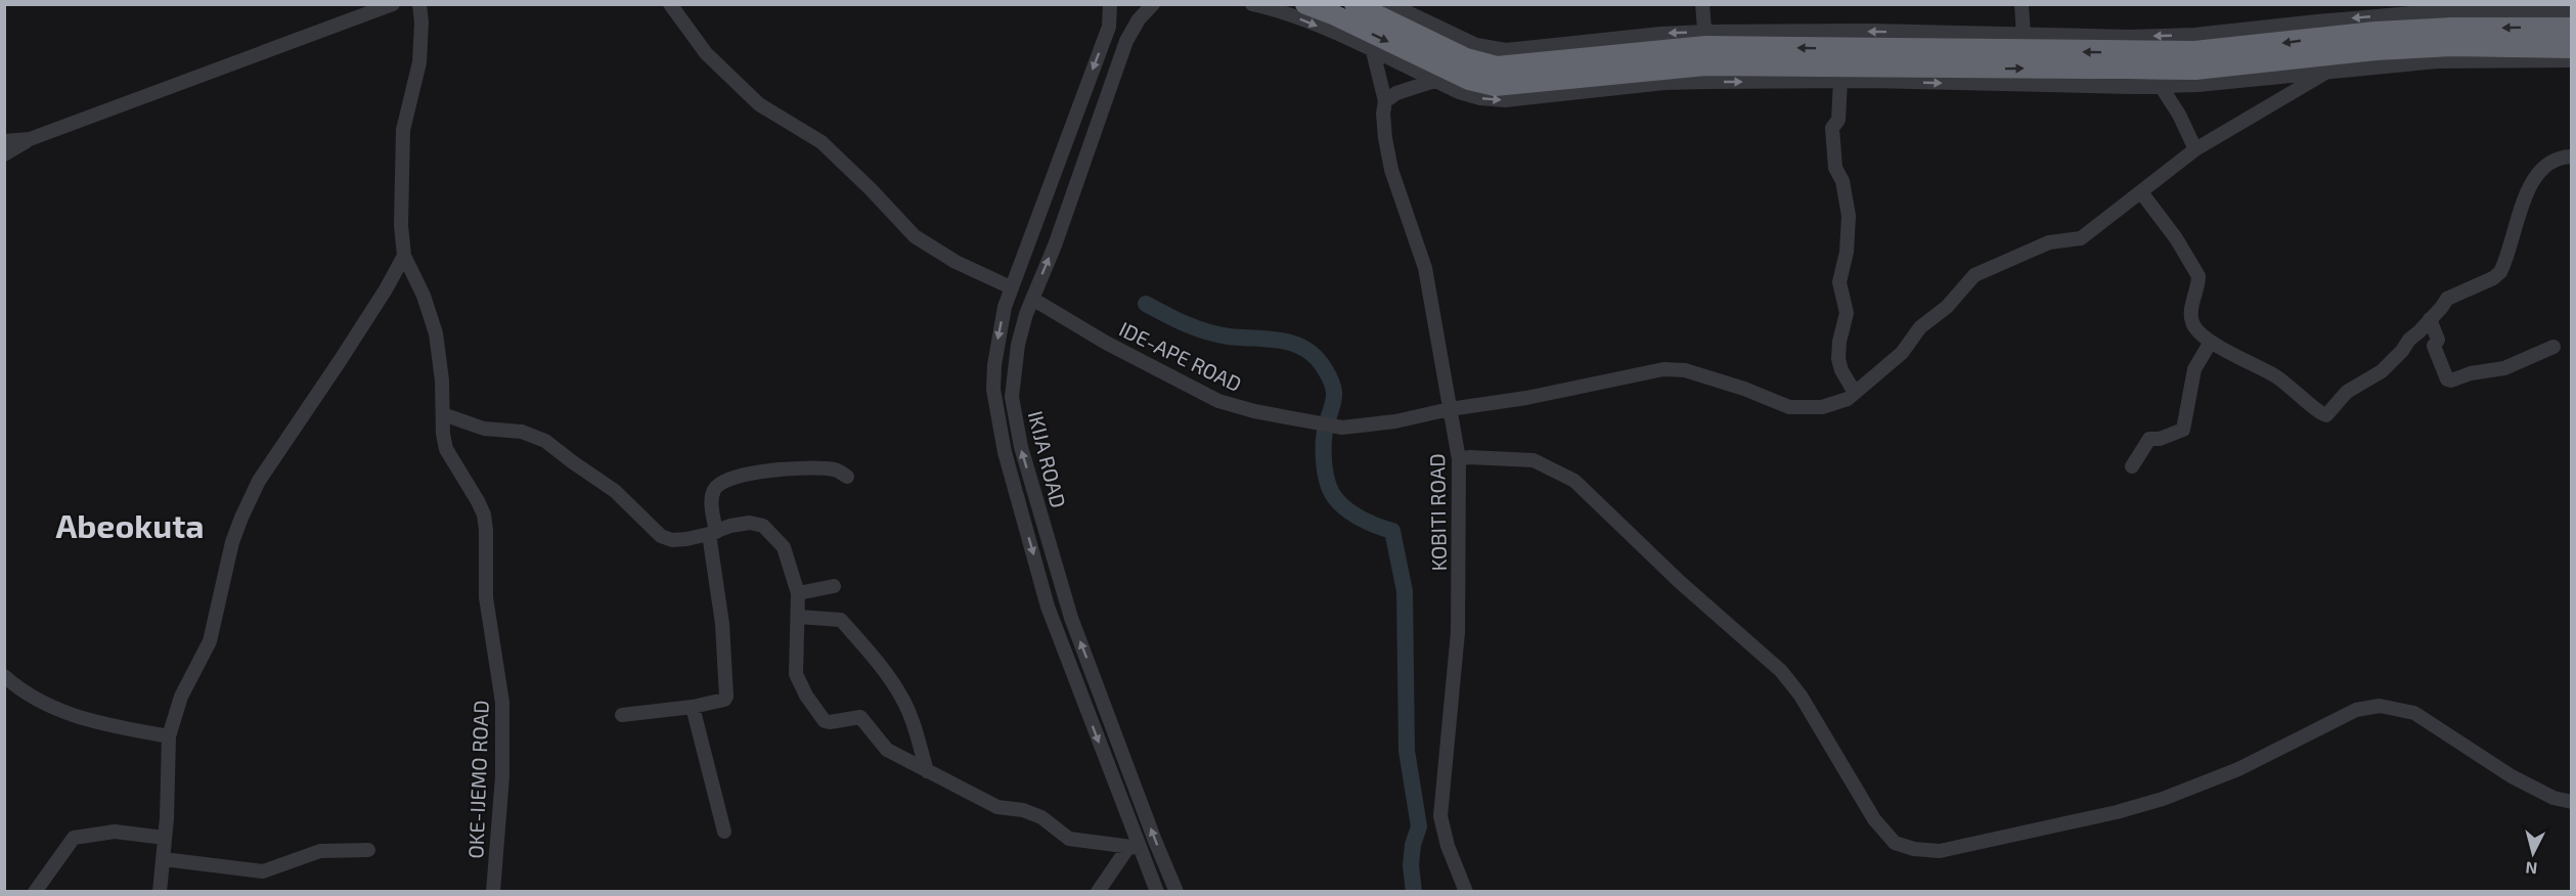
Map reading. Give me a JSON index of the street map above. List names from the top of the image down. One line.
{"streets":{"street":["IDE-APE ROAD","IKIJA ROAD","KOBITI ROAD","OKE-IJEMO ROAD"]},"crossings":[["IDE-APE ROAD","IKIJA ROAD"],["IDE-APE ROAD","KOBITI ROAD"]],"districts":["Abeokuta"],"north":"bottom"}
